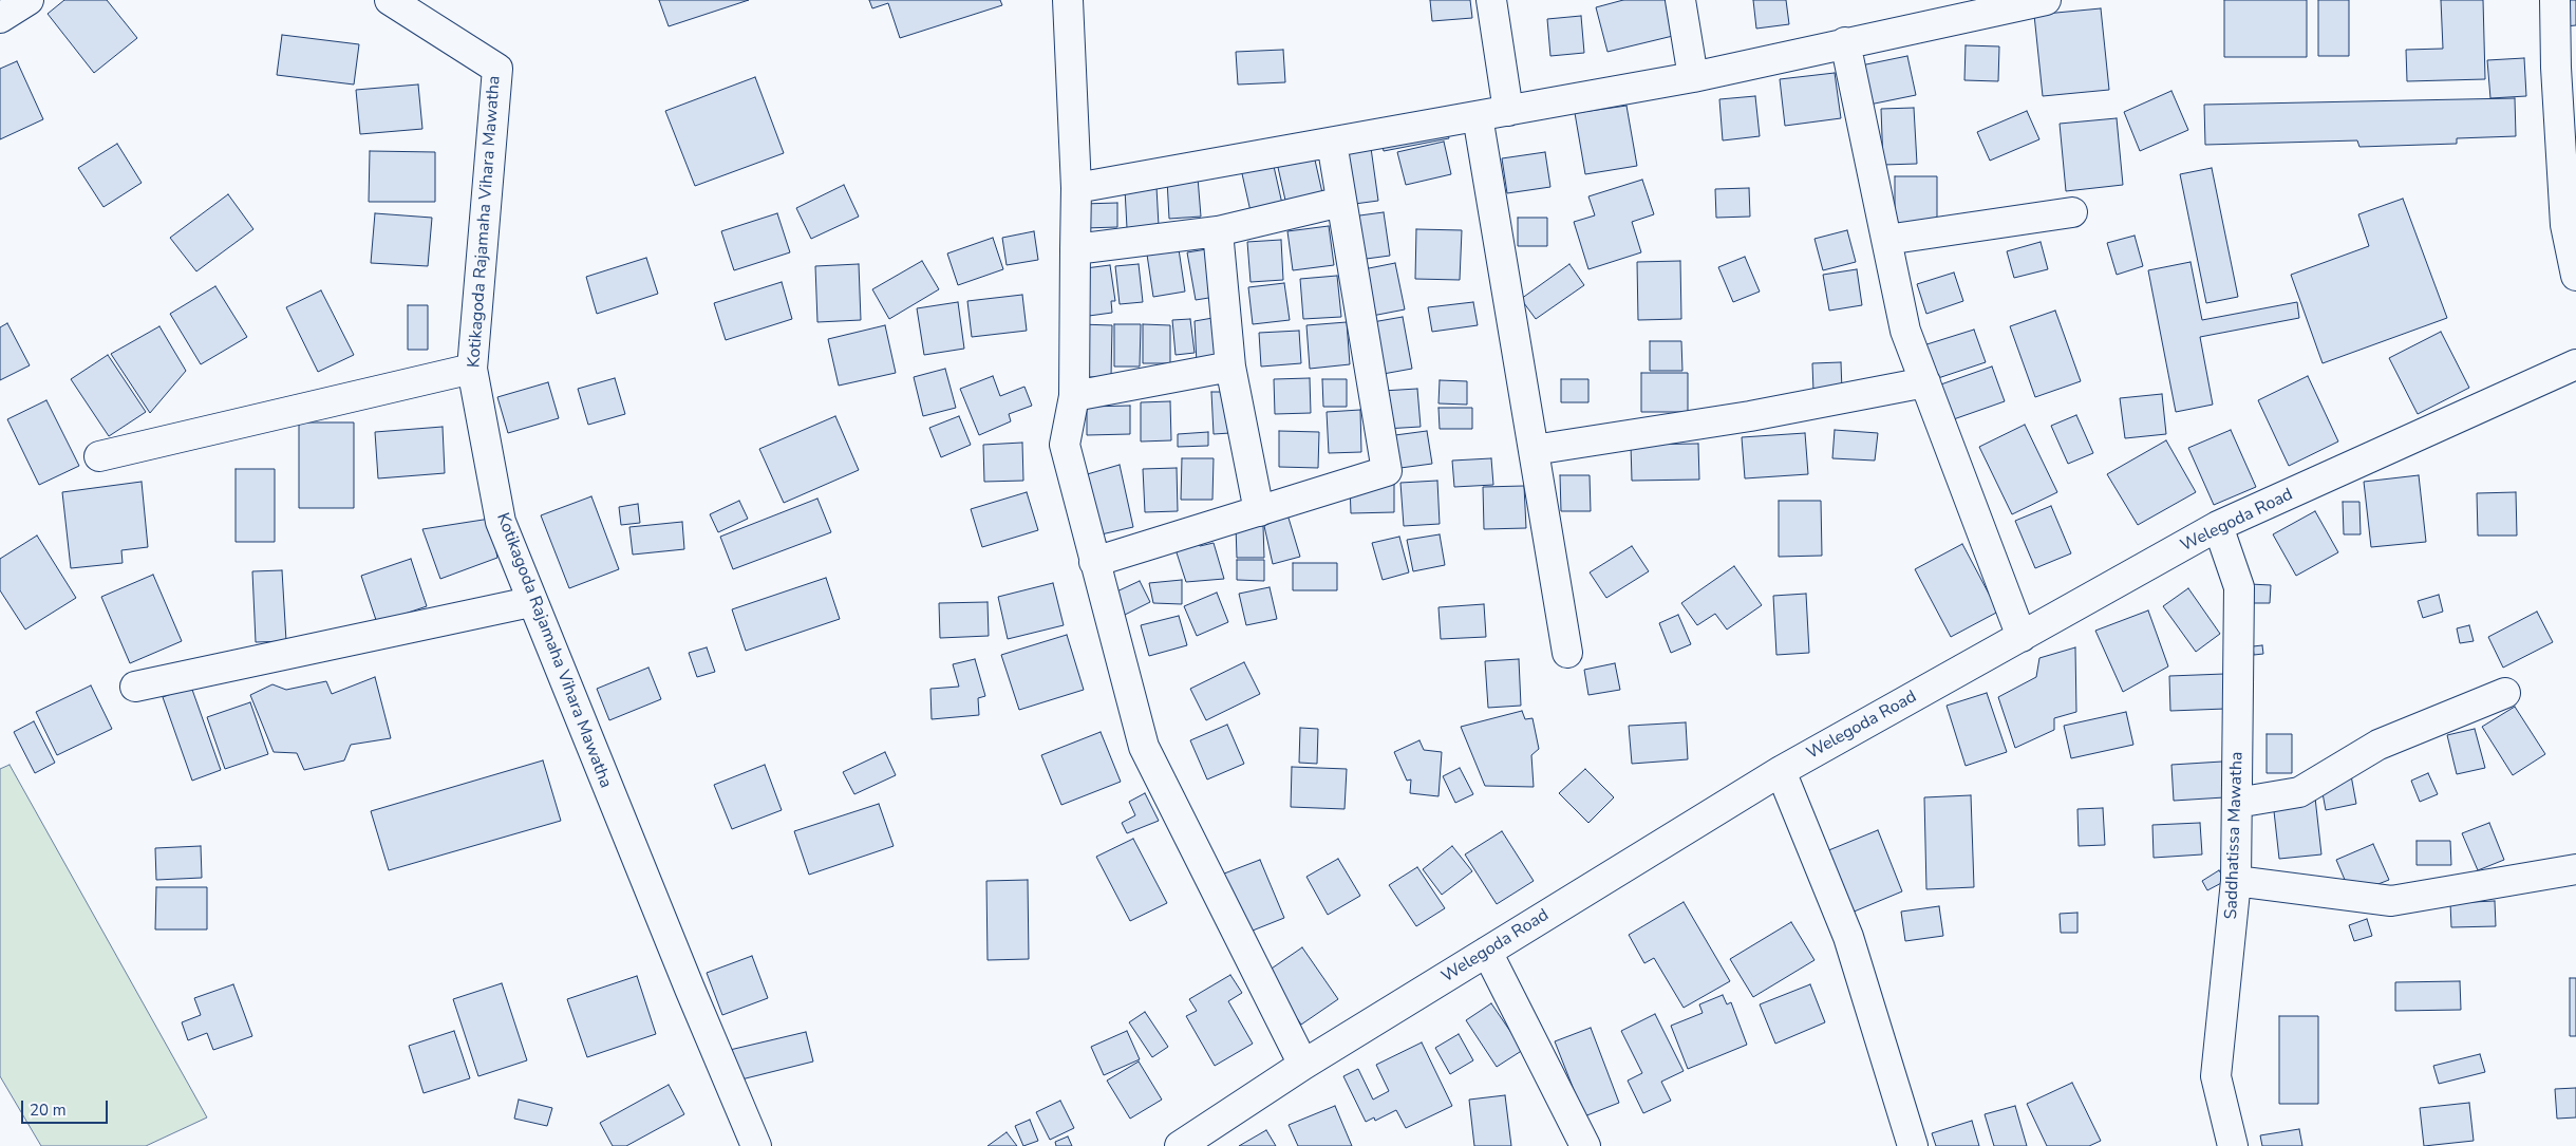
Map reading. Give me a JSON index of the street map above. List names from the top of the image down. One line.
{"streets":{"street":["Kotikagoda Rajamaha Vihara Mawatha","Welegoda Road","Saddhatissa Mawatha"]},"crossings":[["Welegoda Road","Saddhatissa Mawatha"]],"scale_bar":"20 m"}
